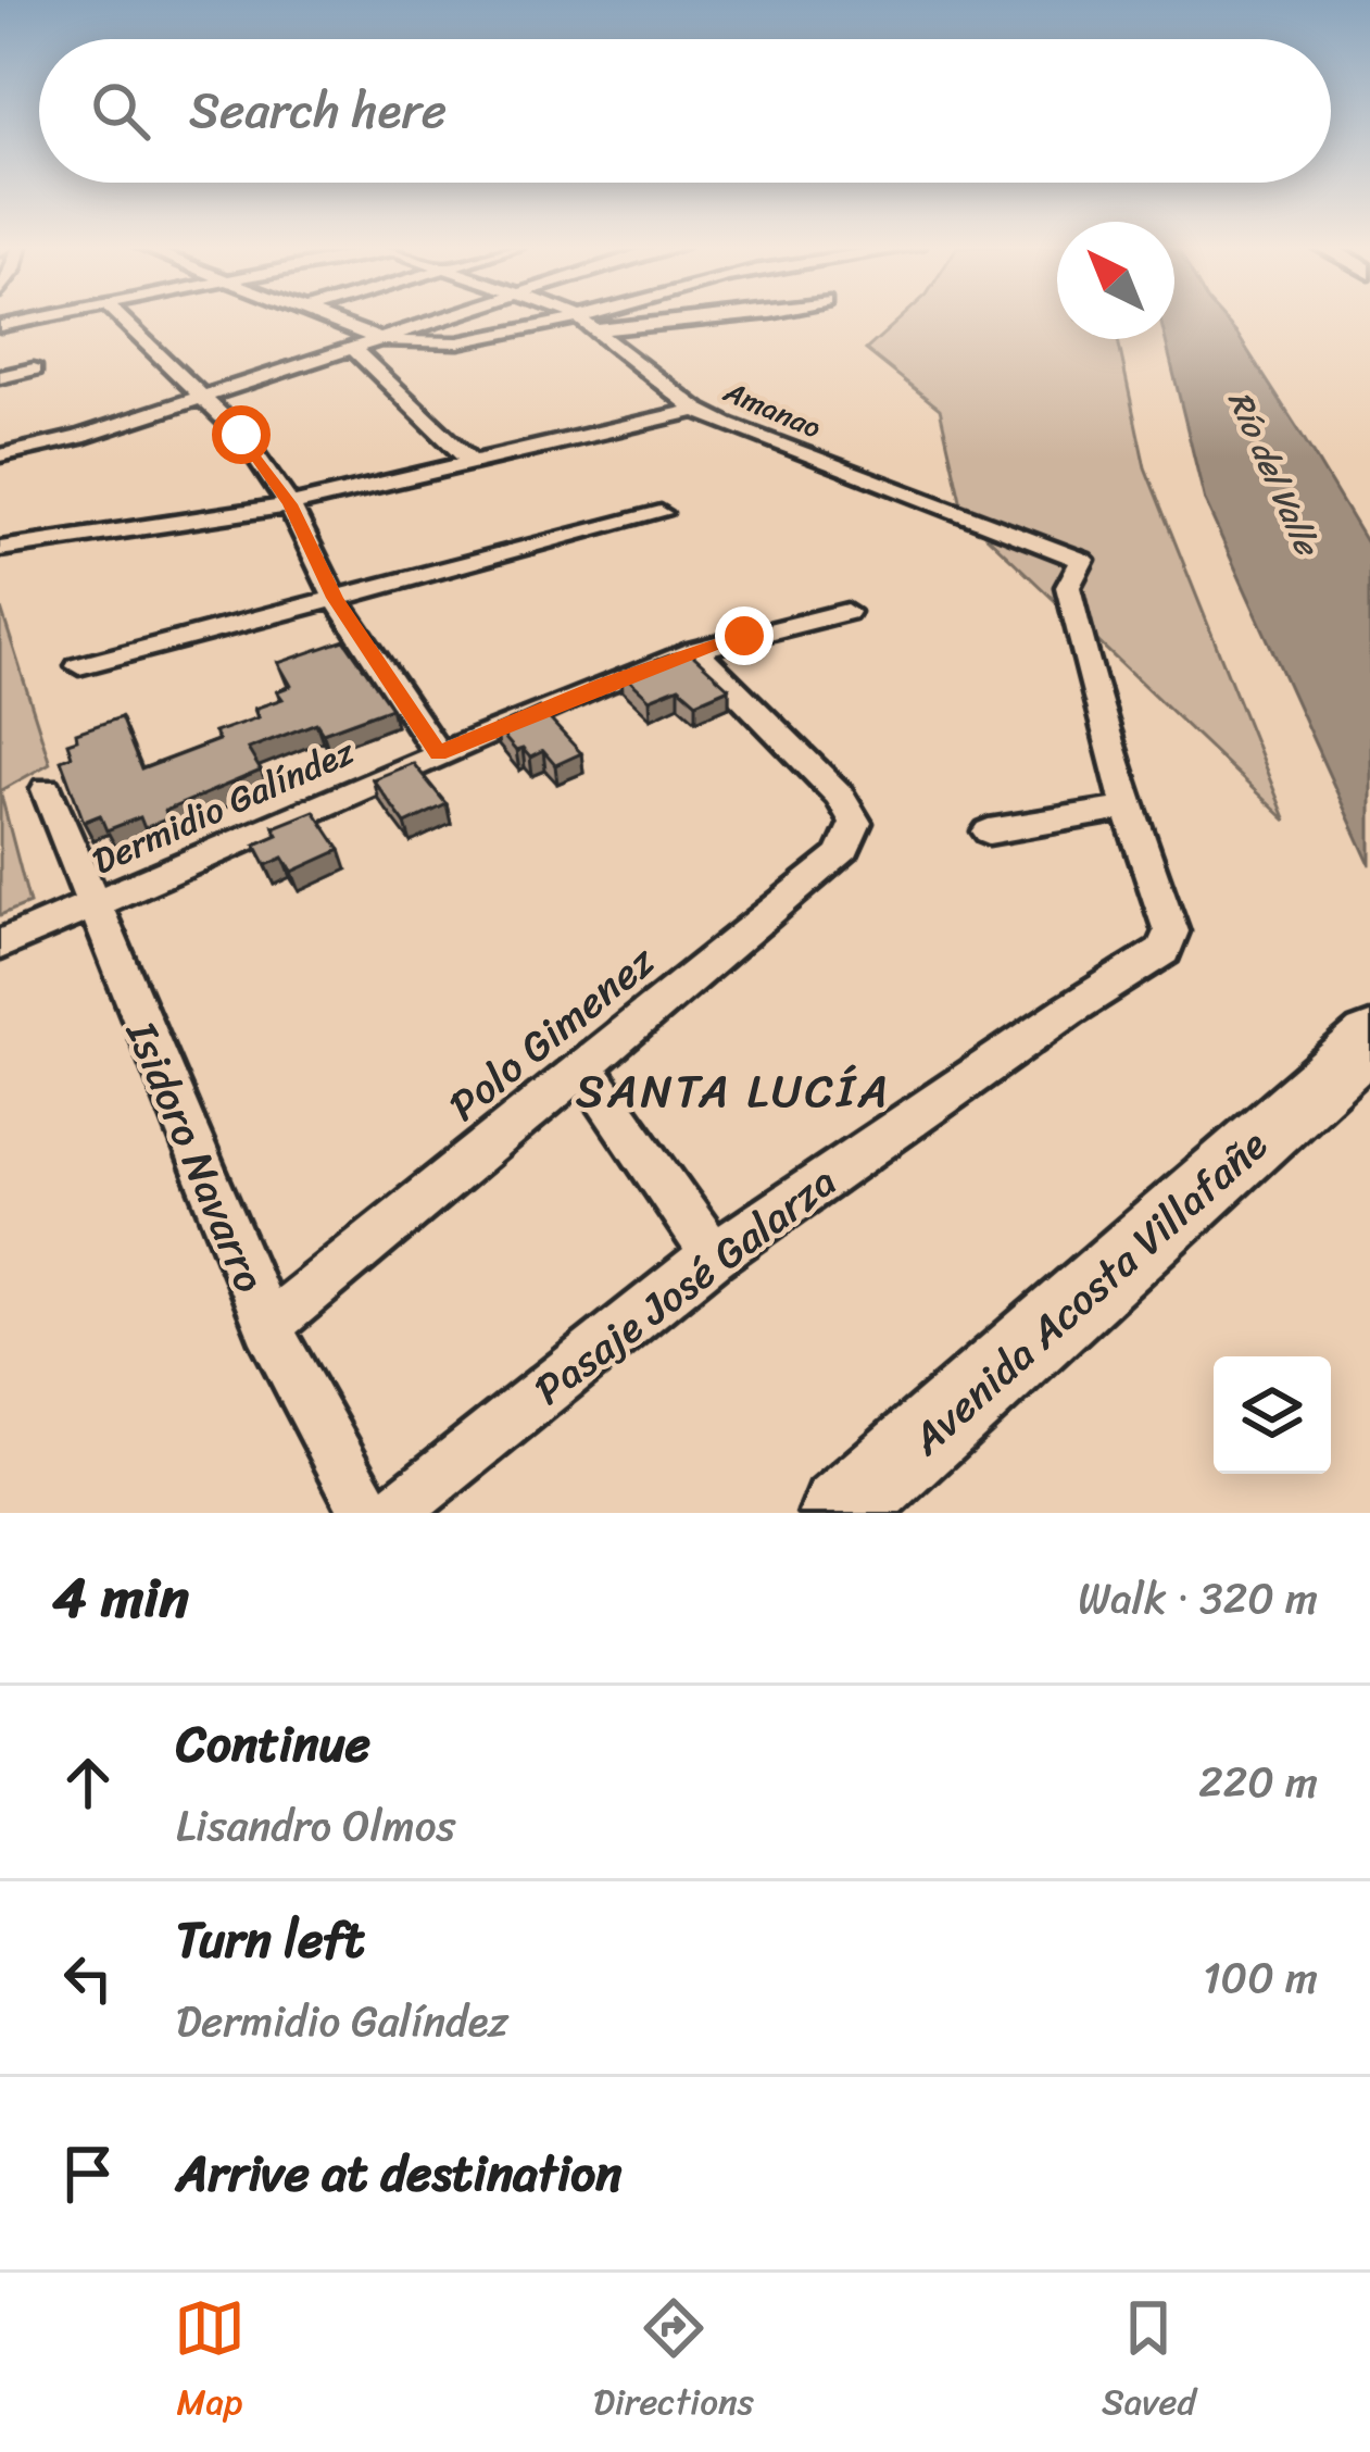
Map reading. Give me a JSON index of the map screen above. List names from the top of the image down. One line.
{"streets":{"main road":["Avenida Acosta Villafañe"],"street":["Amanao","Dermidio Galíndez","Polo Gimenez","Isidoro Navarro","Pasaje José Galarza"]},"crossings":[["Amanao","Pasaje José Galarza"],["Dermidio Galíndez","Polo Gimenez"],["Dermidio Galíndez","Isidoro Navarro"],["Polo Gimenez","Isidoro Navarro"]],"districts":["SANTA LUCÍA"],"water":["Río del Valle"],"north":"top left","page":{"search":"Search here","heading":["4 min","Walk · 320 m"],"list":[["Continue","Lisandro Olmos","220 m"],["Turn left","Dermidio Galíndez","100 m"],"Arrive at destination"],"nav":["Map","Directions","Saved"]}}
